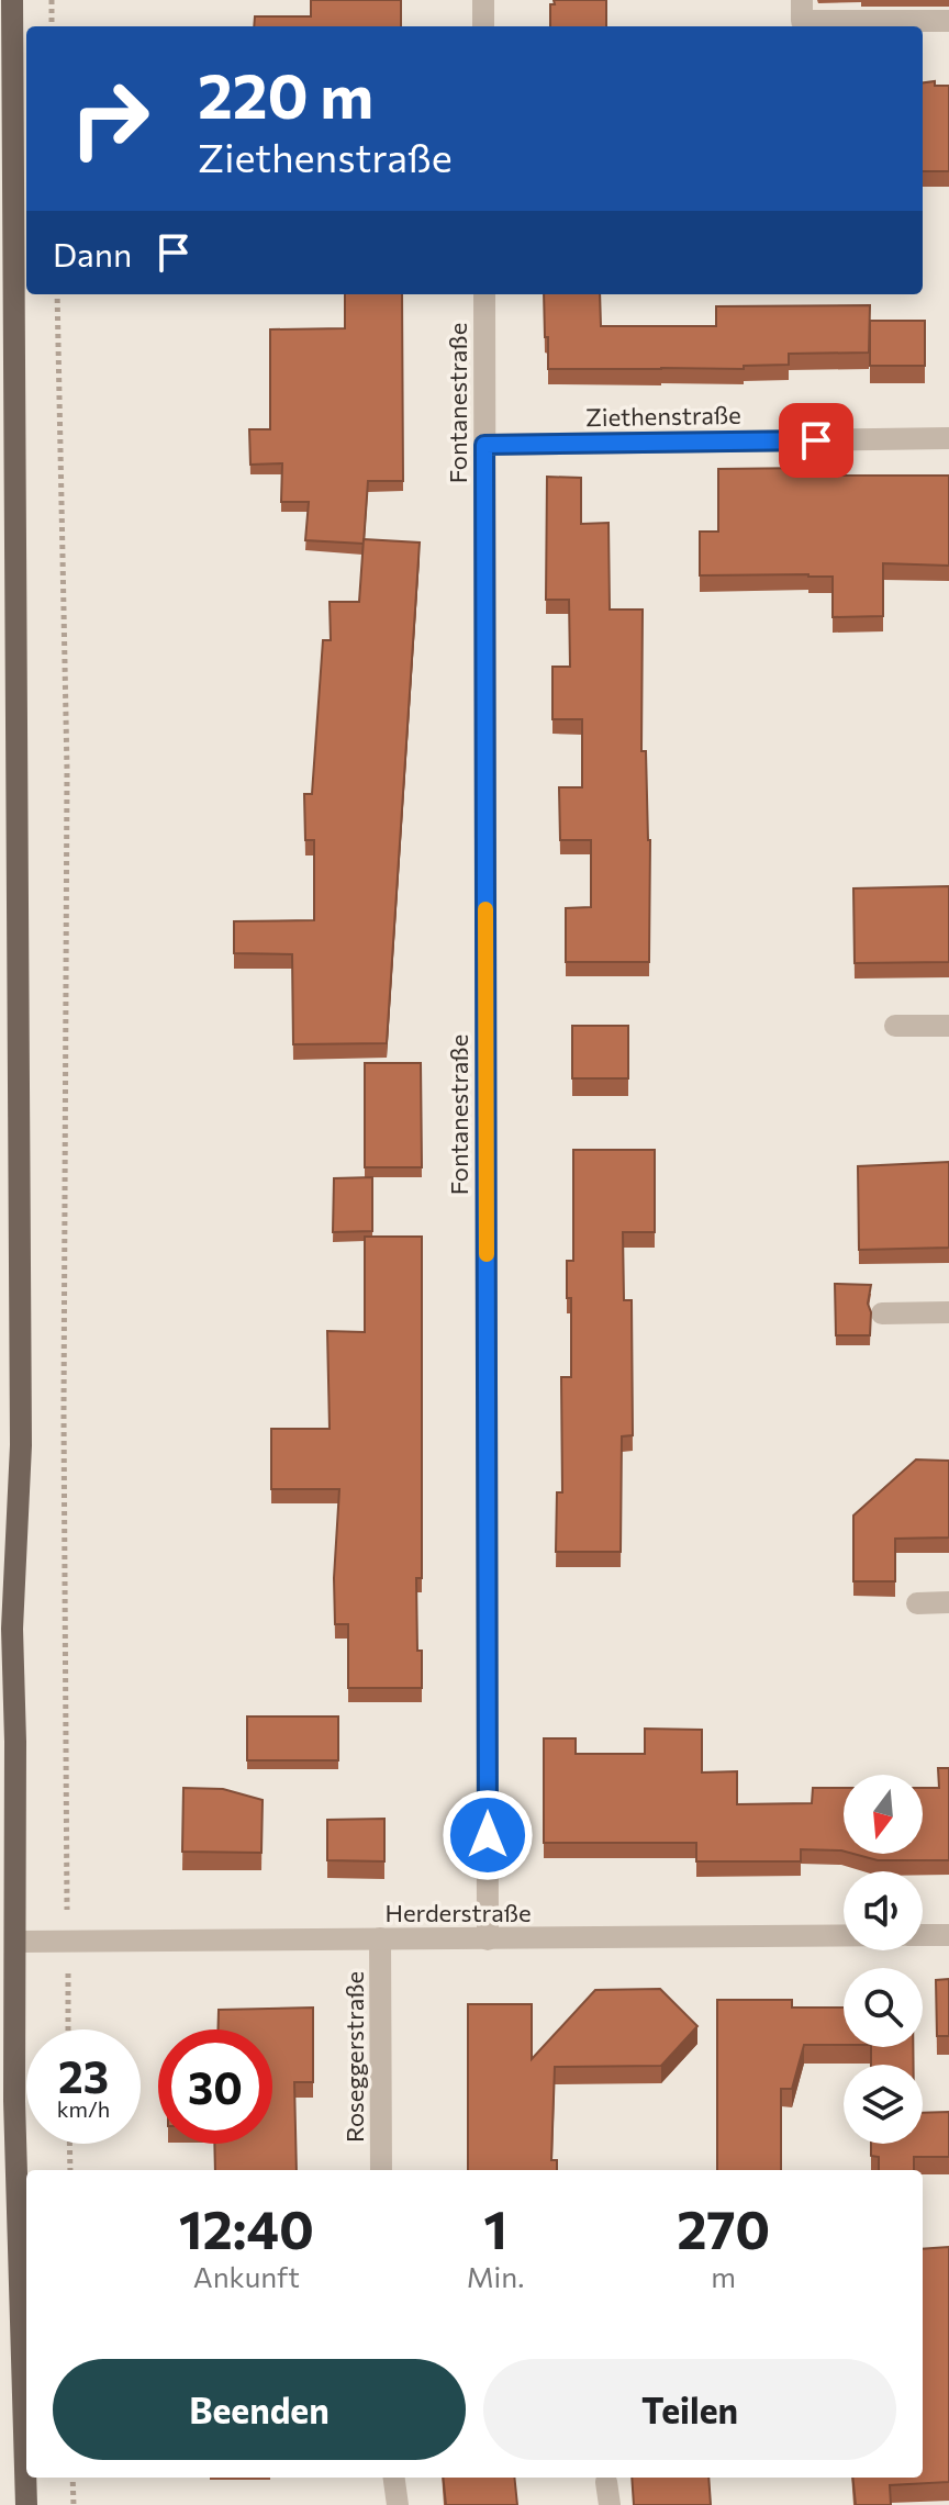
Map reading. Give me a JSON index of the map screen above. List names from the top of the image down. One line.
{"streets":{"street":["Fontanestraße","Ziethenstraße","Herderstraße","Roseggerstraße"]},"crossings":[["Fontanestraße","Ziethenstraße"],["Fontanestraße","Herderstraße"],["Herderstraße","Roseggerstraße"]],"north":"bottom","page":{"turn":["220 m","Ziethenstraße"],"then":"Dann","speed":"23 km/h","limit":"30","eta":["12:40","Ankunft","1","Min.","270","m"],"buttons":["Beenden","Teilen"]}}
